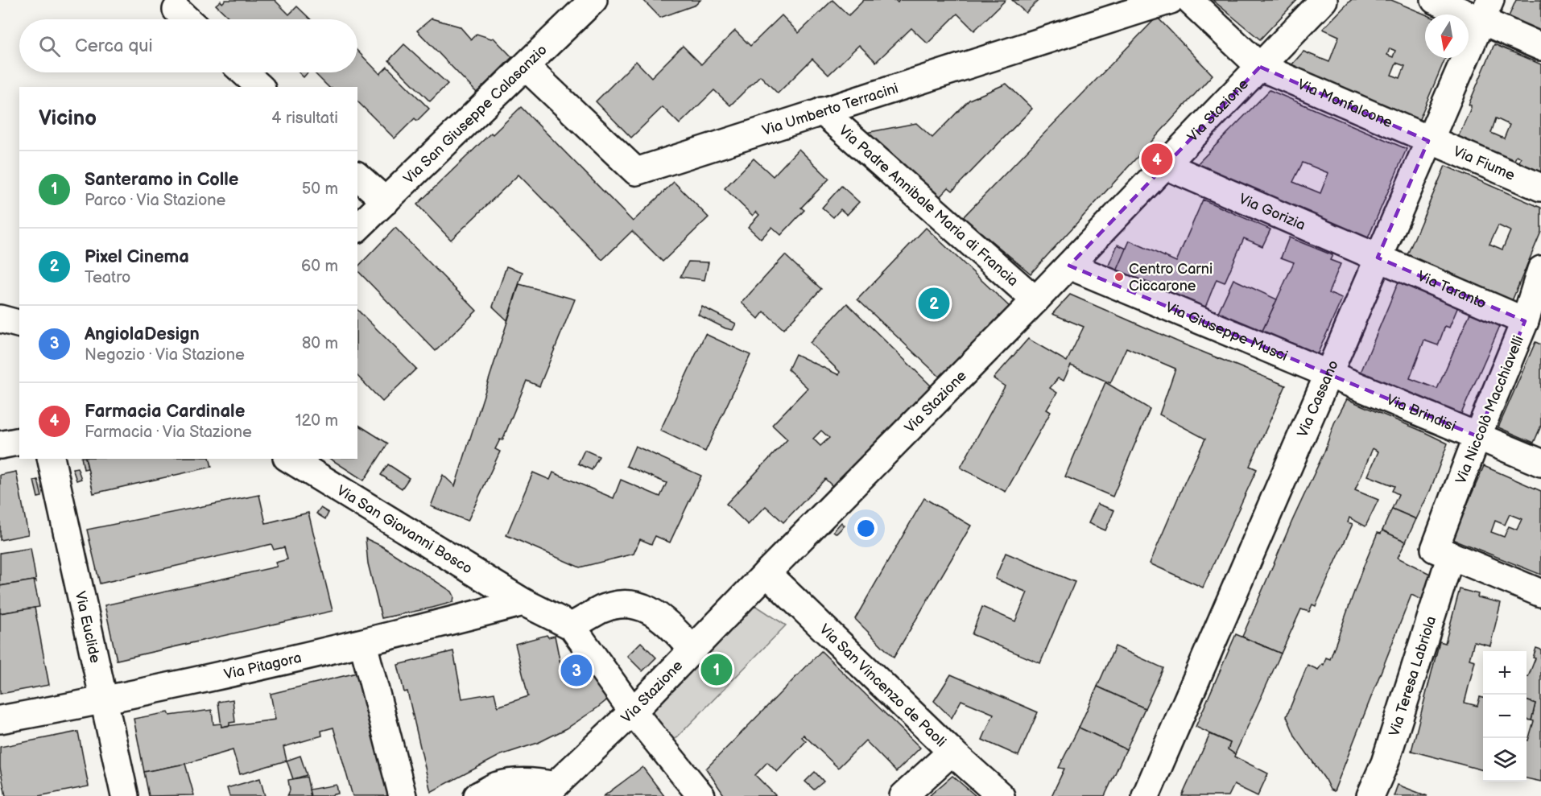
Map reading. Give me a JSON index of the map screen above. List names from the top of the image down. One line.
{"streets":{"street":["Via Monfalcone","Via Umberto Terracini","Via Stazione","Via San Giuseppe Calasanzio","Via Fiume","Via Padre Annibale Maria di Francia","Via Gorizia","Via Taranto","Via Giuseppe Musci","Via Cassano","Via Niccolò Macchiavelli","Via Brindisi","Via San Giovanni Bosco","Via Euclide","Via Pitagora","Via Teresa Labriola","Via San Vincenzo de Paoli"]},"crossings":[["Via Monfalcone","Via Stazione"],["Via Monfalcone","Via Fiume"],["Via Monfalcone","Via Cassano"],["Via Umberto Terracini","Via San Giuseppe Calasanzio"],["Via Umberto Terracini","Via Padre Annibale Maria di Francia"],["Via Stazione","Via Padre Annibale Maria di Francia"],["Via Stazione","Via Gorizia"],["Via Stazione","Via Giuseppe Musci"],["Via Stazione","Via San Vincenzo de Paoli"],["Via Fiume","Via Cassano"],["Via Gorizia","Via Taranto"],["Via Gorizia","Via Cassano"],["Via Taranto","Via Cassano"],["Via Taranto","Via Niccolò Macchiavelli"],["Via Giuseppe Musci","Via Cassano"],["Via Giuseppe Musci","Via Brindisi"],["Via Cassano","Via Brindisi"],["Via Niccolò Macchiavelli","Via Brindisi"],["Via Niccolò Macchiavelli","Via Teresa Labriola"],["Via San Giovanni Bosco","Via Pitagora"],["Via Euclide","Via Pitagora"]],"places":["Centro Carni Ciccarone"],"north":"bottom","page":{"search":"Cerca qui","heading":["Vicino","4 risultati"],"pins":["4","2","1","3"],"list":[{"mark":"1","name":"Santeramo in Colle","note":"Parco · Via Stazione","value":"50 m"},{"mark":"2","name":"Pixel Cinema","note":"Teatro","value":"60 m"},{"mark":"3","name":"AngiolaDesign","note":"Negozio · Via Stazione","value":"80 m"},{"mark":"4","name":"Farmacia Cardinale","note":"Farmacia · Via Stazione","value":"120 m"}],"map_buttons":["+","−"]}}
